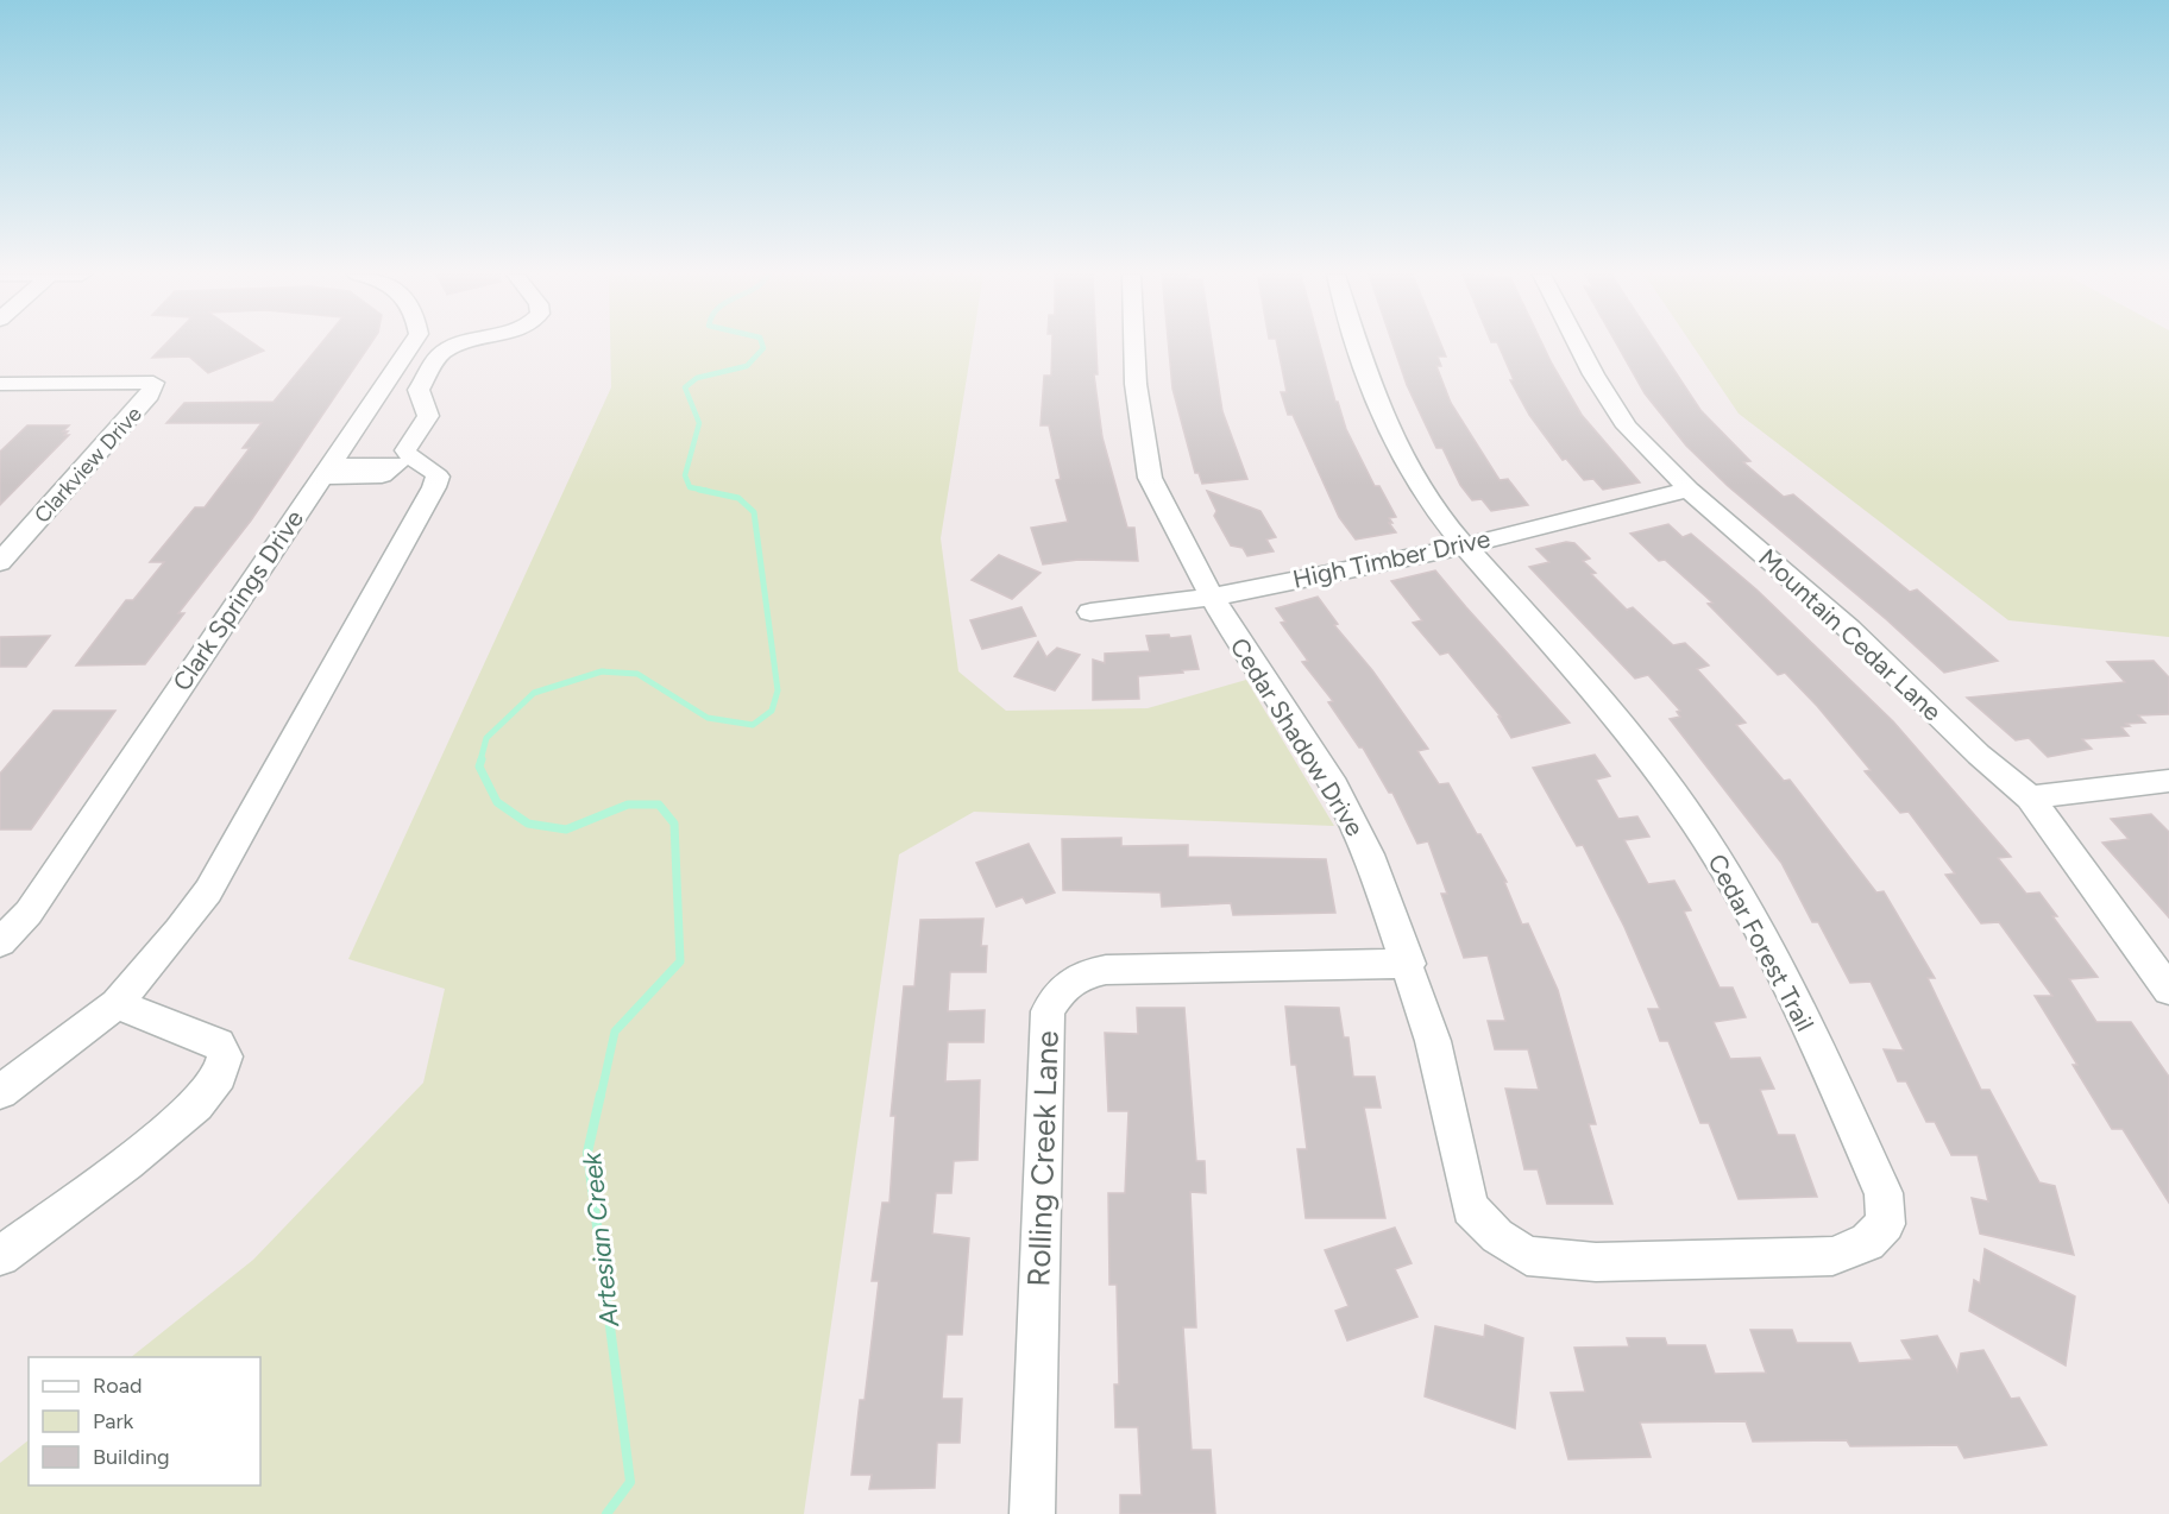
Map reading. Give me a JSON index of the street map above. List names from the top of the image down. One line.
{"streets":{"street":["Clarkview Drive","High Timber Drive","Clark Springs Drive","Mountain Cedar Lane","Cedar Shadow Drive","Cedar Forest Trail","Rolling Creek Lane"]},"crossings":[["High Timber Drive","Mountain Cedar Lane"],["High Timber Drive","Cedar Shadow Drive"],["High Timber Drive","Cedar Forest Trail"],["Cedar Shadow Drive","Cedar Forest Trail"],["Cedar Shadow Drive","Rolling Creek Lane"]],"water":["Artesian Creek"],"legend":["Road","Park","Building"]}
